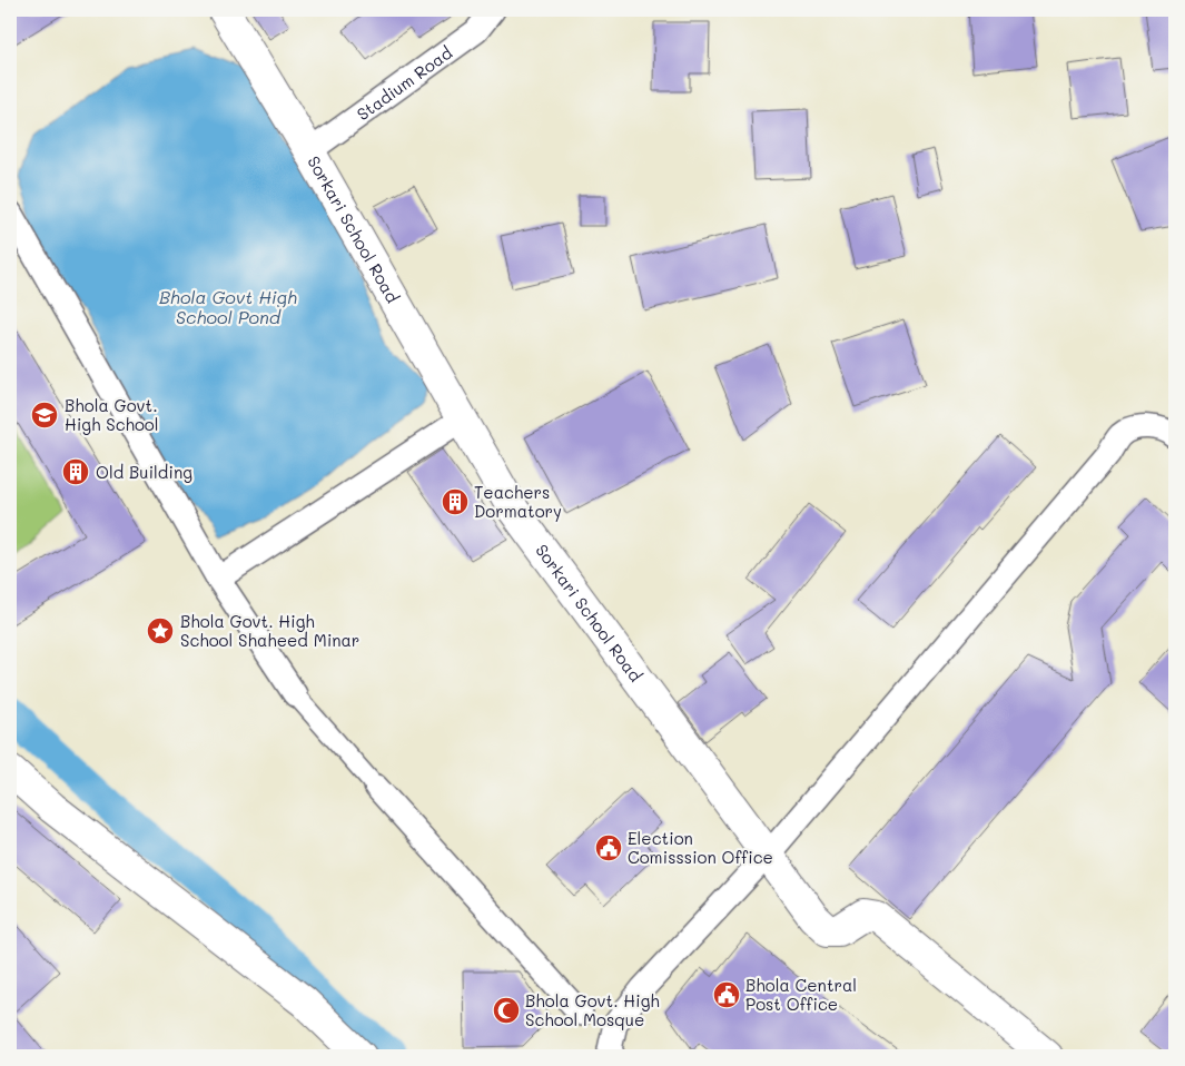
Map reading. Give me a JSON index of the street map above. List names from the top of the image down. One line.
{"streets":{"street":["Stadium Road","Sorkari School Road"]},"crossings":[["Stadium Road","Sorkari School Road"]],"water":["Bhola Govt High School Pond"],"places":{"school or university":["Bhola Govt. High School"],"building":["Old Building","Teachers Dormatory"],"place":["Bhola Govt. High School Shaheed Minar"],"public building":["Election Comisssion Office","Bhola Central Post Office"],"mosque":["Bhola Govt. High School Mosque"]}}
